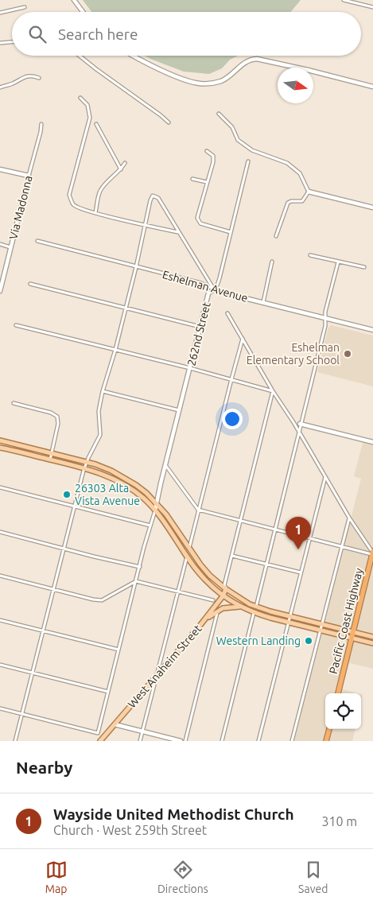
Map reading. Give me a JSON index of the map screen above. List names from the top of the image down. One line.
{"streets":{"highway":["Pacific Coast Highway"],"main road":["West Anaheim Street"],"street":["Via Madonna","Eshelman Avenue","262nd Street"]},"crossings":[["Eshelman Avenue","262nd Street"]],"places":["Eshelman Elementary School","26303 Alta Vista Avenue","Western Landing"],"north":"right","page":{"search":"Search here","pins":"1","heading":"Nearby","list":[{"mark":"1","name":"Wayside United Methodist Church","note":"Church · West 259th Street","value":"310 m"}],"nav":["Map","Directions","Saved"]}}
